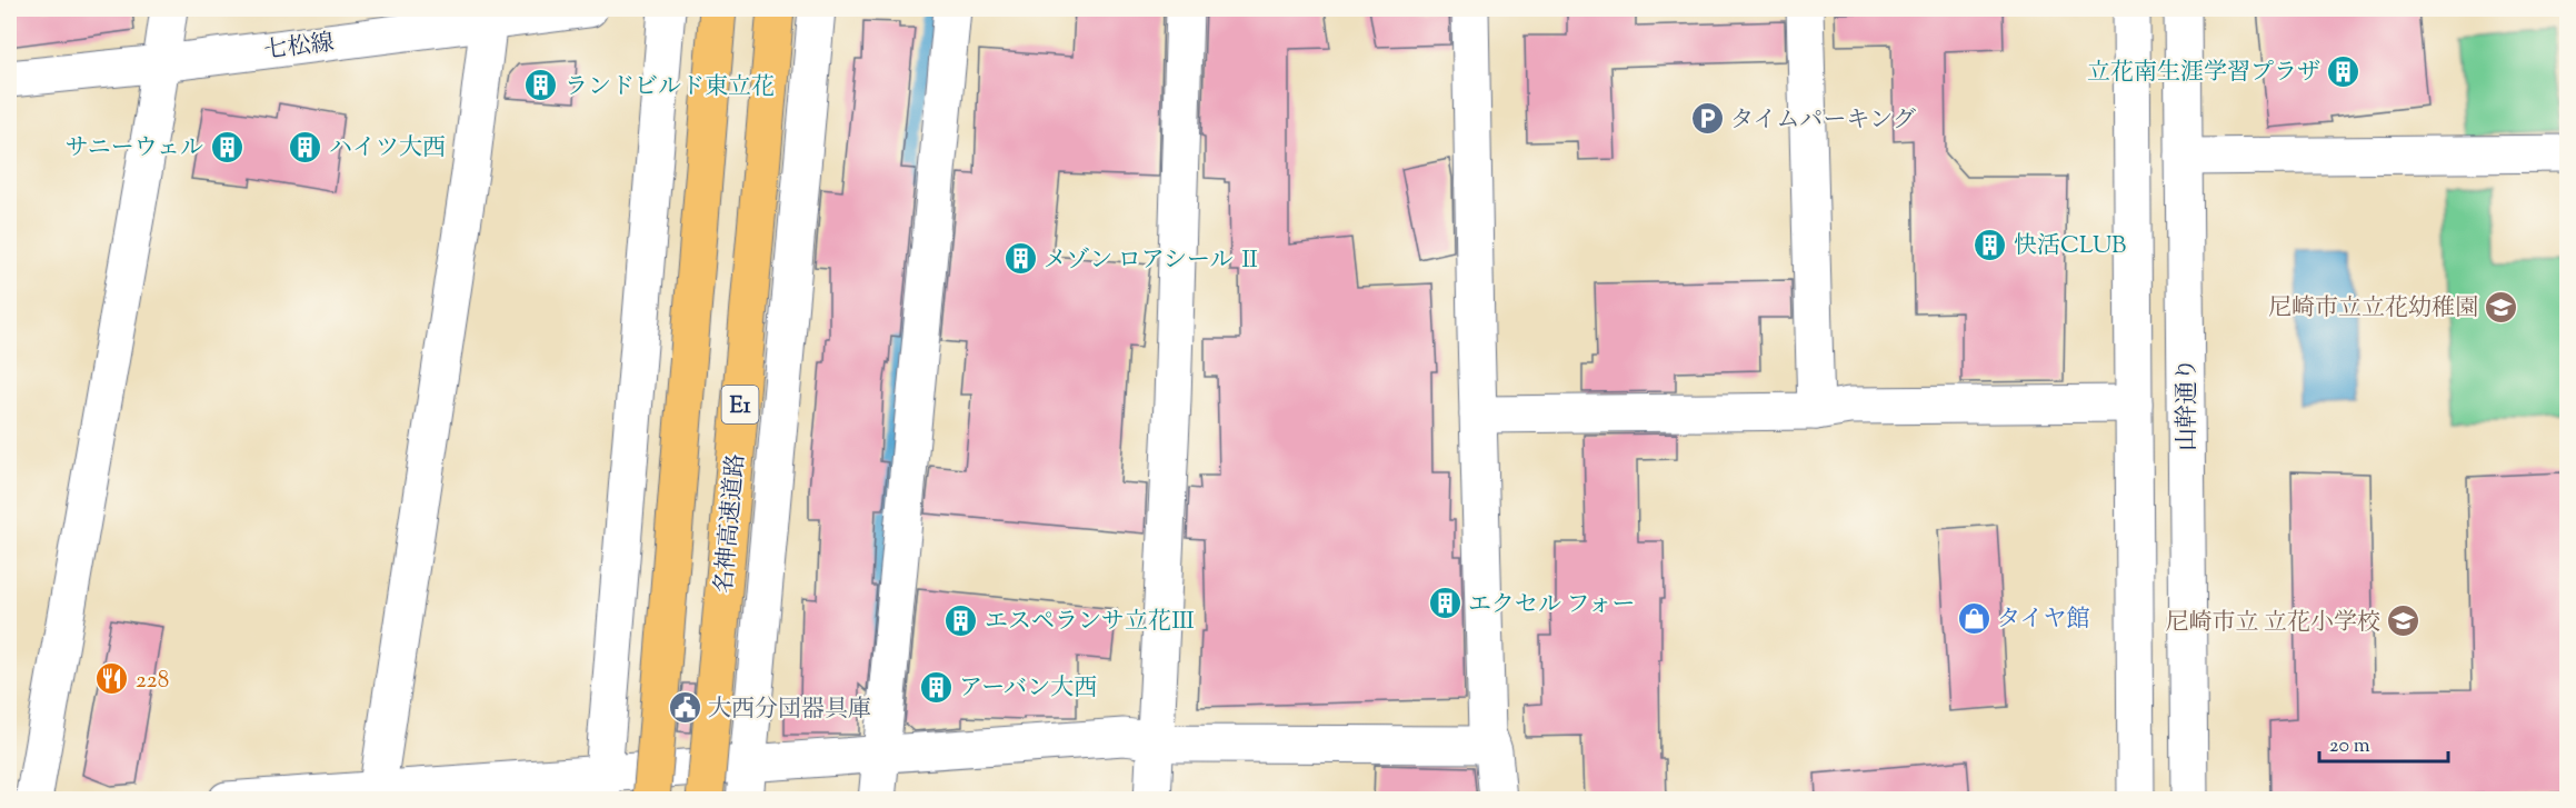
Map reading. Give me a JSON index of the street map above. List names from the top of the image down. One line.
{"streets":{"highway":["E1","名神高速道路"],"street":["七松線","山幹通り"]},"places":{"building":["立花南生涯学習プラザ","ランドビルド東立花","サニーウェル","ハイツ大西","快活CLUB","メゾン ロアシール Ⅱ","エクセル フォー","エスペランサ立花Ⅲ","アーバン大西"],"parking":["タイムパーキング"],"school or university":["尼崎市立立花幼稚園","尼崎市立 立花小学校"],"shop":["タイヤ館"],"restaurant":["228"],"public building":["大西分団器具庫"]},"scale_bar":"20 m"}
